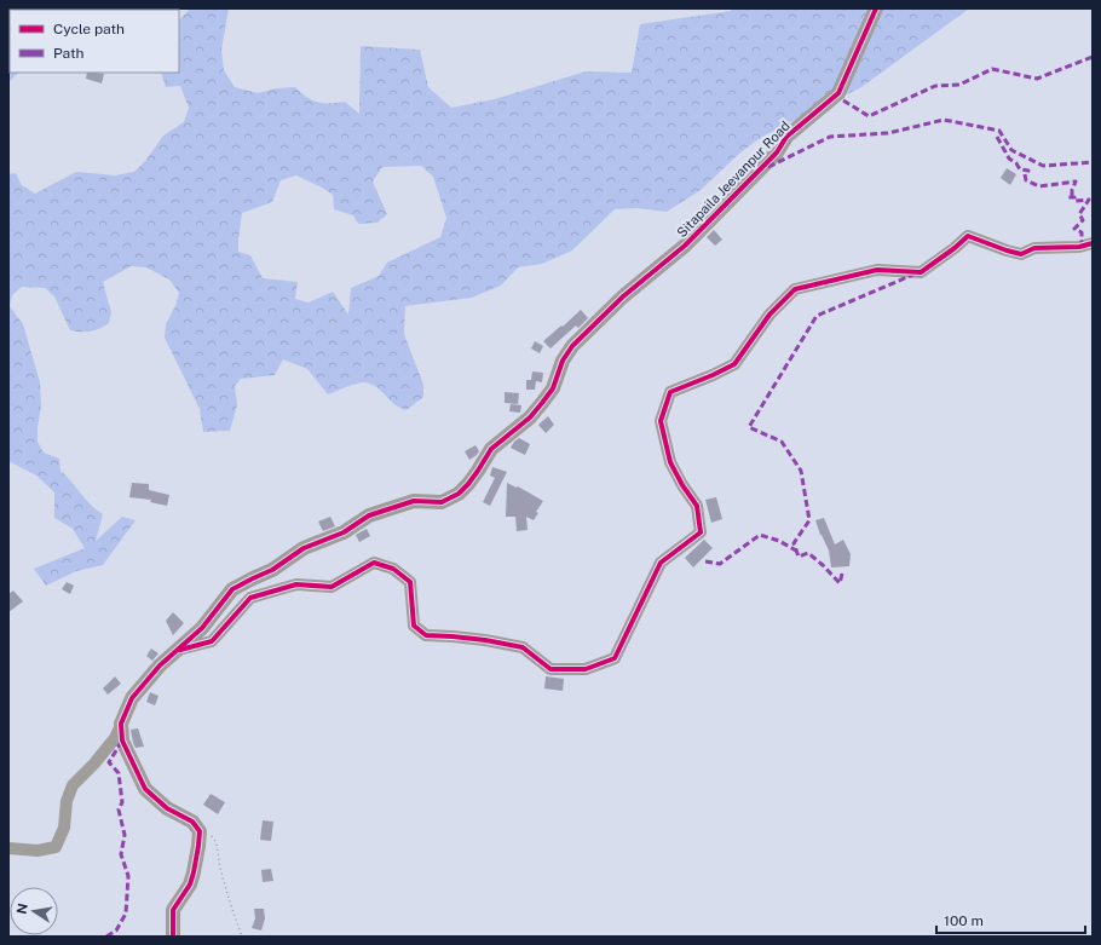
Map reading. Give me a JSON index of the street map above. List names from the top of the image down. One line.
{"streets":{"street":["Sitapaila Jeevanpur Road"]},"legend":["Cycle path","Path"],"scale_bar":"100 m","north":"left"}
